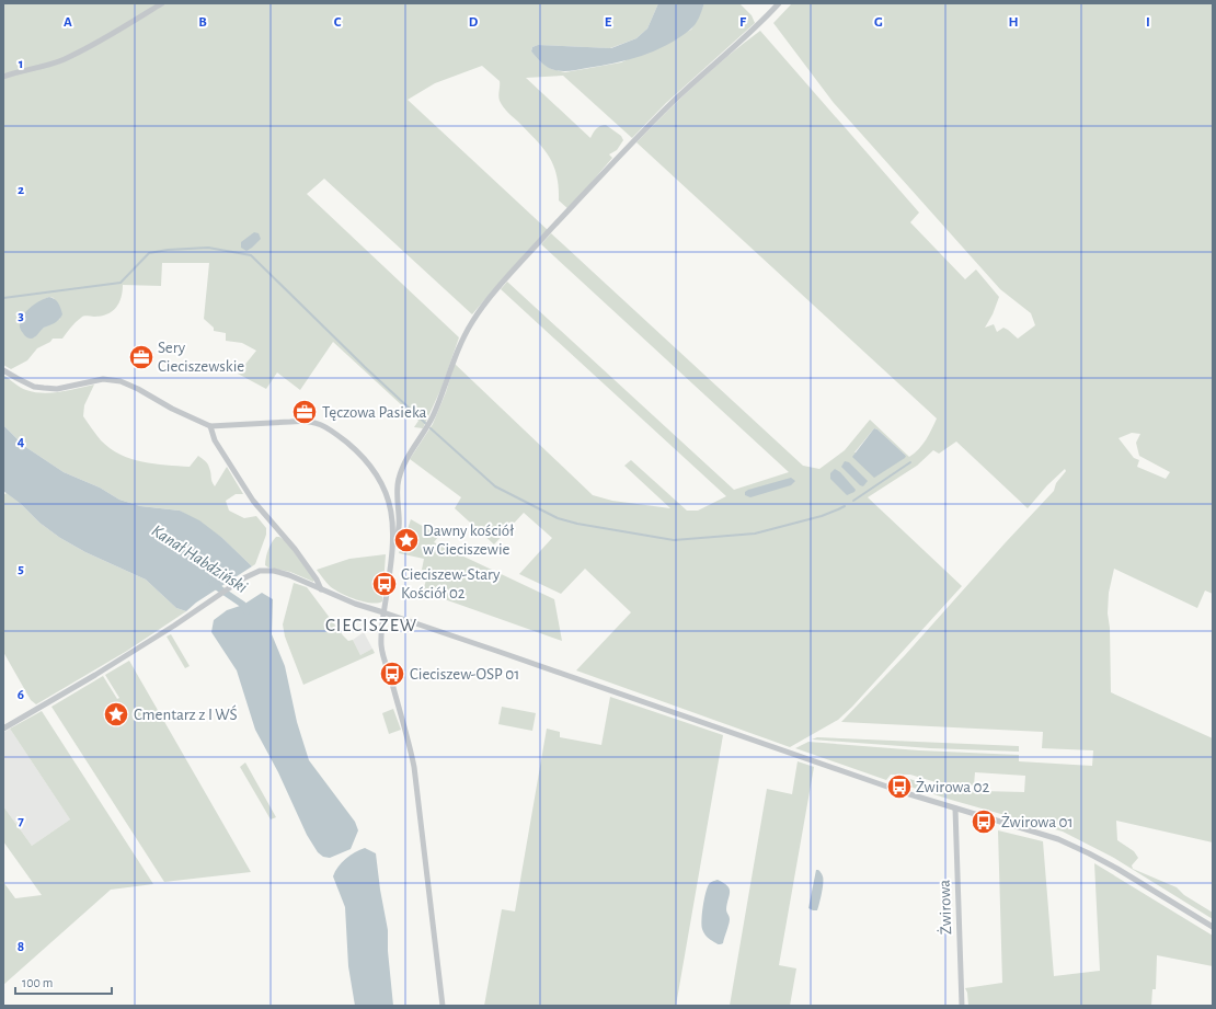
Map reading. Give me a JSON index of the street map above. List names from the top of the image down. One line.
{"streets":{"street":["Żwirowa"]},"districts":["CIECISZEW"],"water":["Kanał Habdziński"],"places":{"office":["Sery Cieciszewskie","Tęczowa Pasieka"],"place":["Dawny kościół w Cieciszewie","Cmentarz z I WŚ"],"bus stop":["Cieciszew-Stary Kościół 02","Cieciszew-OSP 01","Żwirowa 02","Żwirowa 01"]},"scale_bar":"100 m","grid":{"columns":["A","B","C","D","E","F","G","H","I"],"rows":["1","2","3","4","5","6","7","8"]}}
